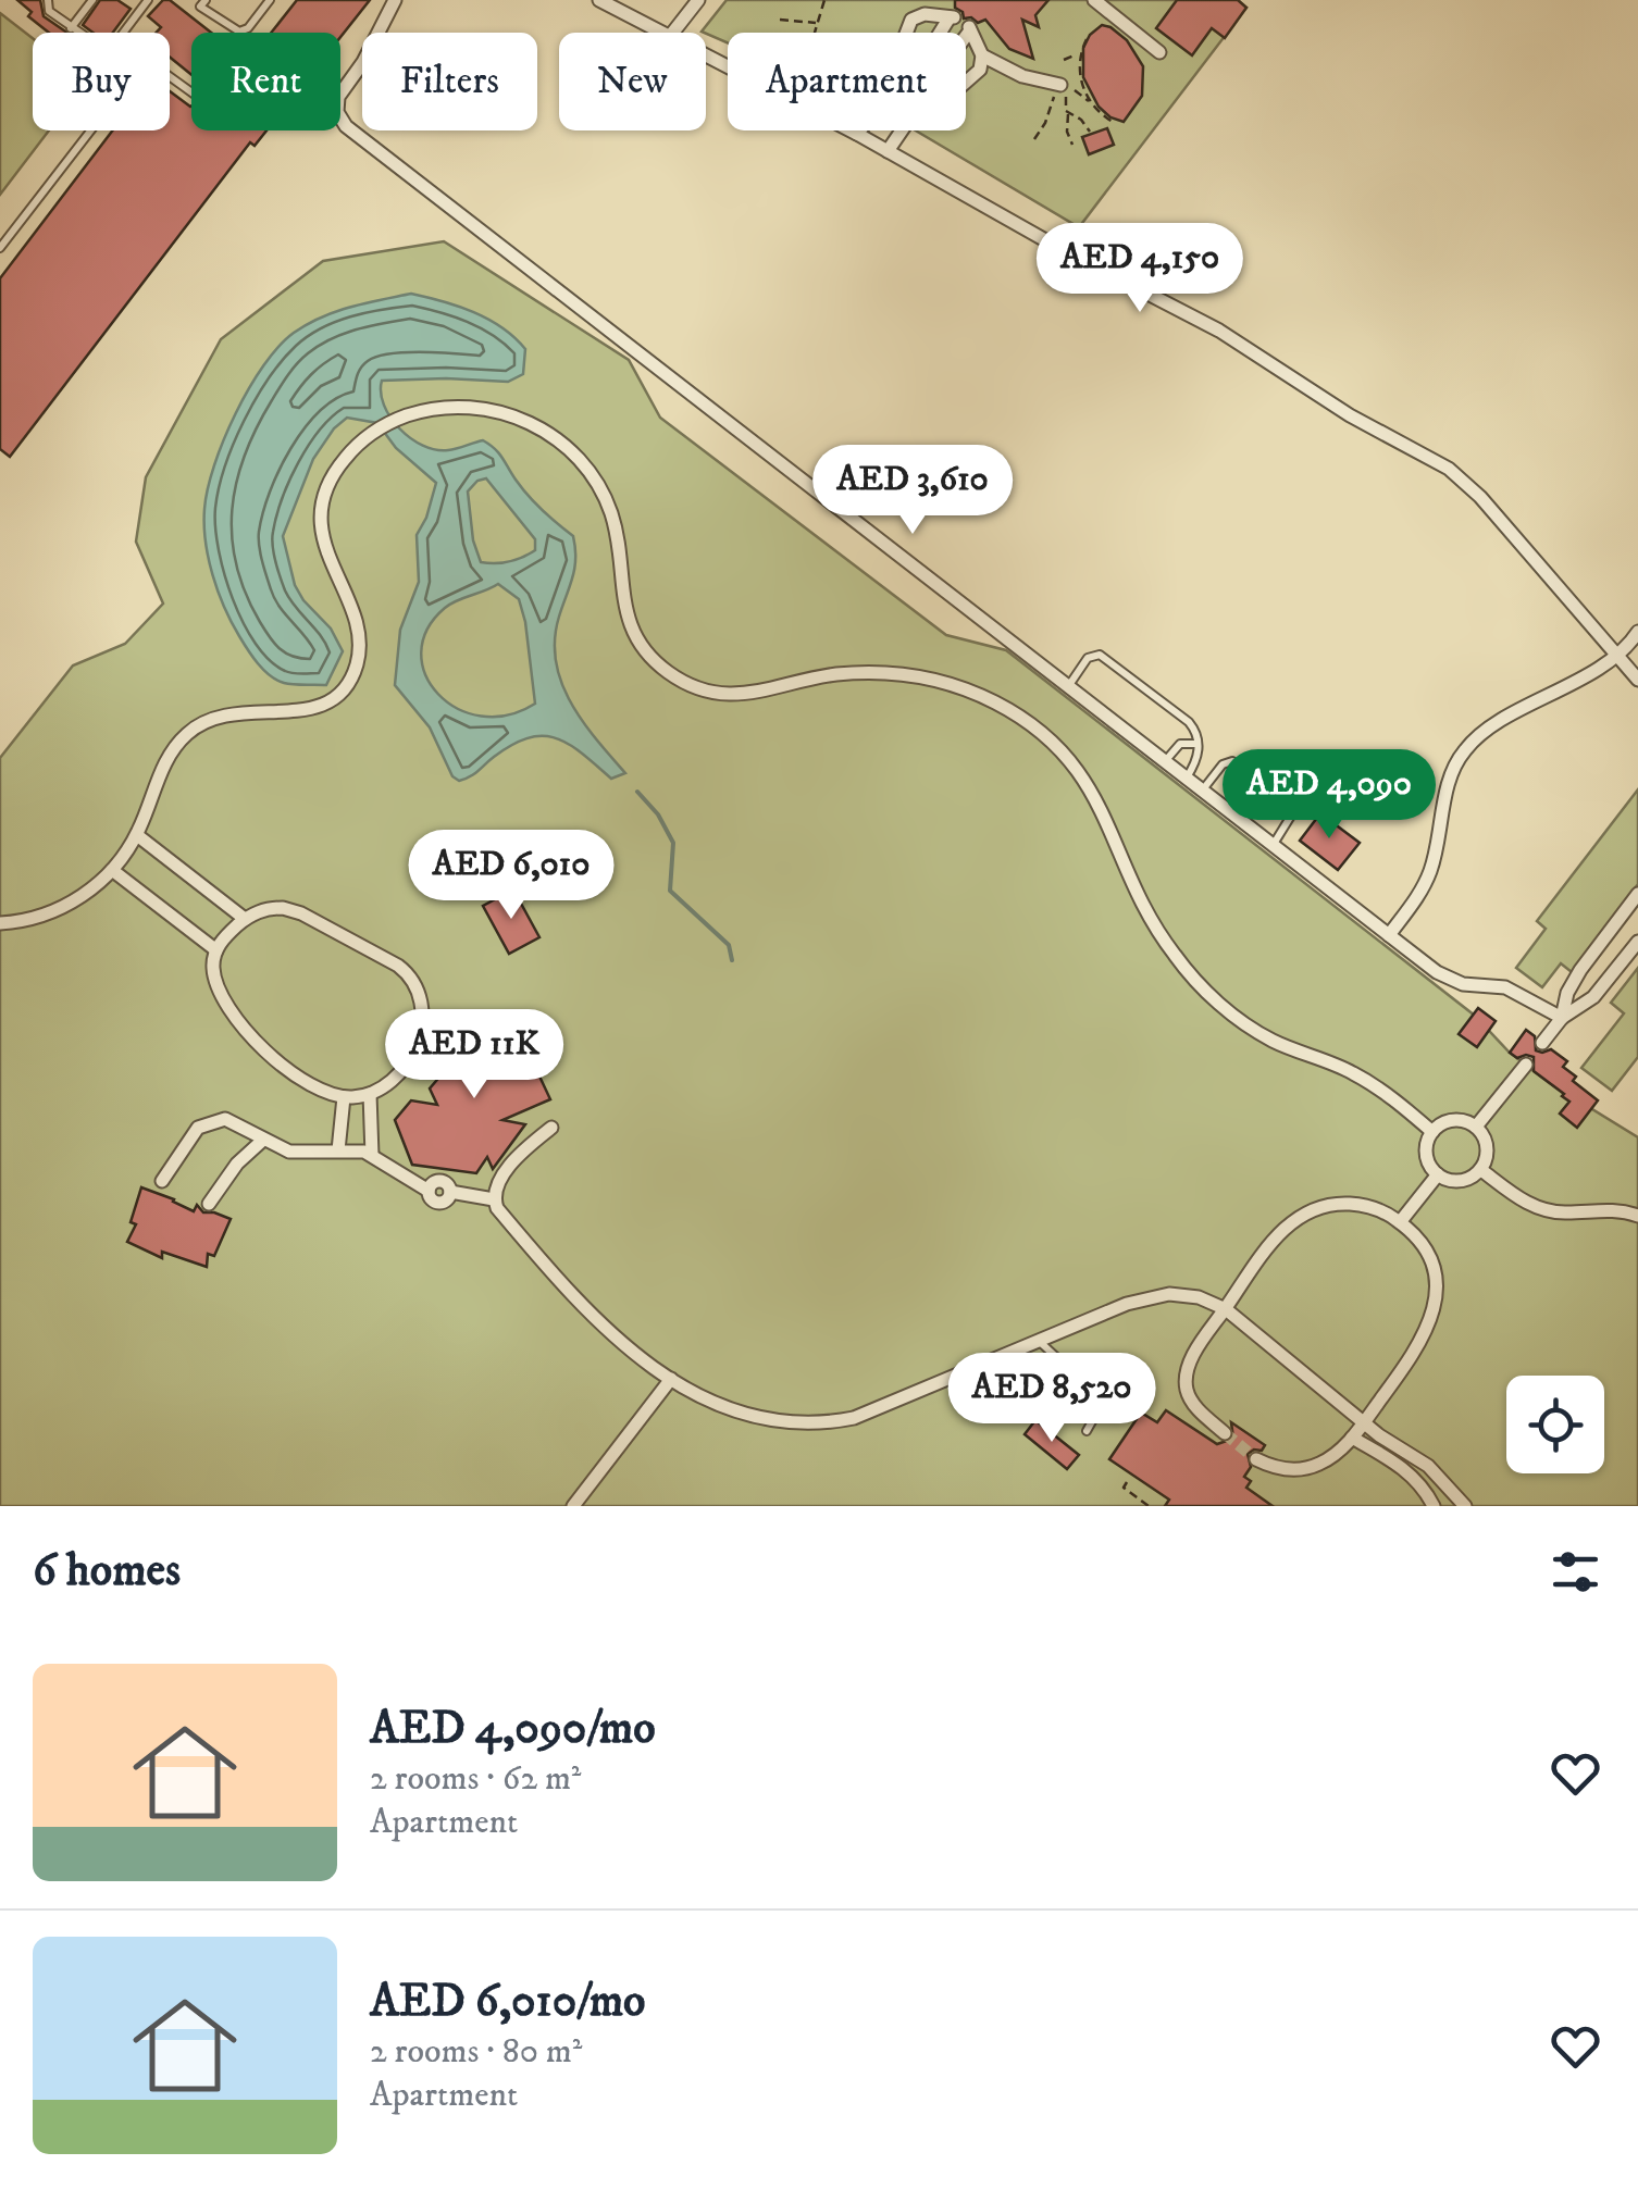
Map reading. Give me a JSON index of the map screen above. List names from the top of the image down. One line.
{"page":{"chip":["Buy","Rent","Filters","New","Apartment"],"price":["AED 4,150","AED 3,610","AED 4,090","AED 6,010","AED 11K","AED 8,520"],"heading":"6 homes","list":[{"name":"AED 4,090/mo","note":"2 rooms · 62 m² · Apartment"},{"name":"AED 6,010/mo","note":"2 rooms · 80 m² · Apartment"}]}}
